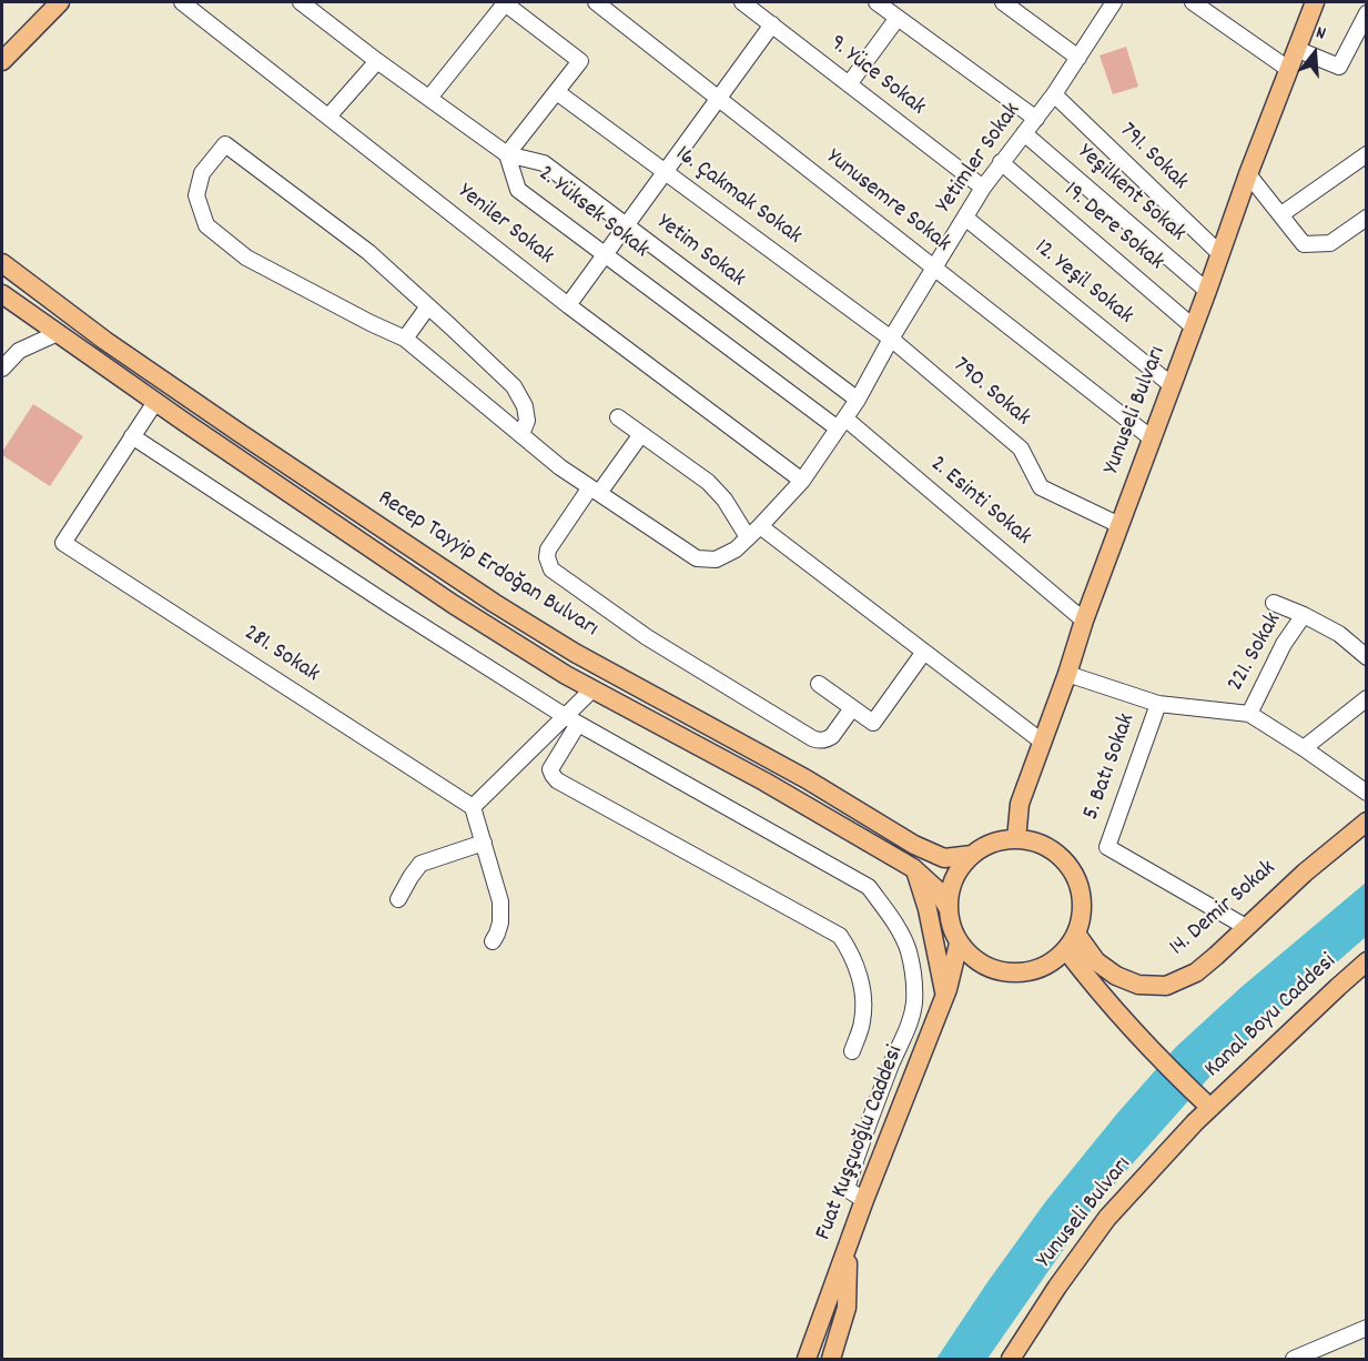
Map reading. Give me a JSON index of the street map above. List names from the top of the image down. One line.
{"streets":{"main road":["Yunuseli Bulvarı","Recep Tayyip Erdoğan Bulvarı","14. Demir Sokak","Kanal Boyu Caddesi","Fuat Kuşçuoğlu Caddesi"],"street":["9. Yüce Sokak","791. Sokak","Yetimler Sokak","Yeşilkent Sokak","16. Çakmak Sokak","Yunusemre Sokak","2. Yüksek Sokak","Yeniler Sokak","19. Dere Sokak","Yetim Sokak","12. Yeşil Sokak","790. Sokak","2. Esinti Sokak","221. Sokak","281. Sokak","5. Batı Sokak"]},"crossings":[["9. Yüce Sokak","Yetimler Sokak"],["791. Sokak","Yetimler Sokak"],["791. Sokak","Yunuseli Bulvarı"],["Yetimler Sokak","Yeşilkent Sokak"],["Yetimler Sokak","16. Çakmak Sokak"],["Yetimler Sokak","Yunusemre Sokak"],["Yetimler Sokak","2. Yüksek Sokak"],["Yetimler Sokak","Yeniler Sokak"],["Yetimler Sokak","19. Dere Sokak"],["Yetimler Sokak","Yetim Sokak"],["Yetimler Sokak","12. Yeşil Sokak"],["Yetimler Sokak","790. Sokak"],["Yetimler Sokak","2. Esinti Sokak"],["Yeşilkent Sokak","Yunuseli Bulvarı"],["16. Çakmak Sokak","790. Sokak"],["Yunusemre Sokak","Yunuseli Bulvarı"],["2. Yüksek Sokak","Yetim Sokak"],["2. Yüksek Sokak","2. Esinti Sokak"],["19. Dere Sokak","Yunuseli Bulvarı"],["12. Yeşil Sokak","Yunuseli Bulvarı"],["790. Sokak","Yunuseli Bulvarı"],["Yunuseli Bulvarı","2. Esinti Sokak"],["Yunuseli Bulvarı","Recep Tayyip Erdoğan Bulvarı"],["Yunuseli Bulvarı","14. Demir Sokak"],["Yunuseli Bulvarı","Kanal Boyu Caddesi"],["Yunuseli Bulvarı","Fuat Kuşçuoğlu Caddesi"],["Recep Tayyip Erdoğan Bulvarı","281. Sokak"],["Recep Tayyip Erdoğan Bulvarı","14. Demir Sokak"],["Recep Tayyip Erdoğan Bulvarı","Fuat Kuşçuoğlu Caddesi"],["5. Batı Sokak","14. Demir Sokak"],["14. Demir Sokak","Fuat Kuşçuoğlu Caddesi"]],"north":"top"}
